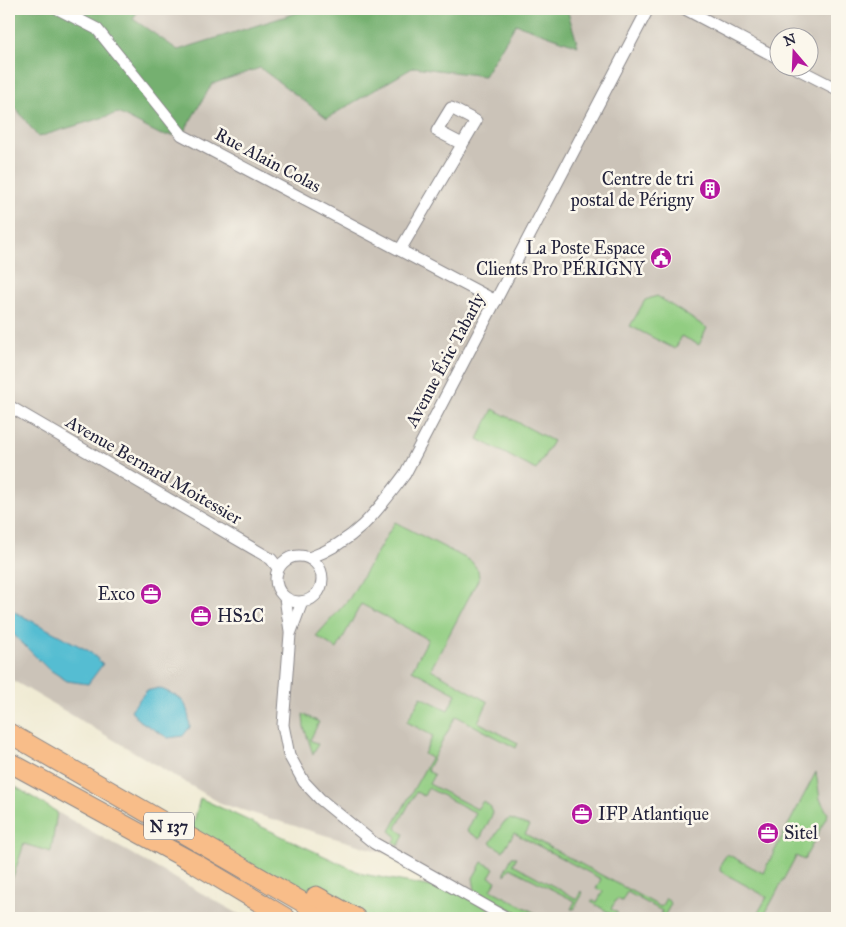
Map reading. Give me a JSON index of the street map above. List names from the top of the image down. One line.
{"streets":{"highway":["N 137"],"street":["Rue Alain Colas","Avenue Éric Tabarly","Avenue Bernard Moitessier"]},"crossings":[["Rue Alain Colas","Avenue Éric Tabarly"],["Avenue Éric Tabarly","Avenue Bernard Moitessier"]],"places":{"building":["Centre de tri postal de Périgny"],"public building":["La Poste Espace Clients Pro PÉRIGNY"],"office":["Exco","HS2C","IFP Atlantique","Sitel"]},"north":"top"}
